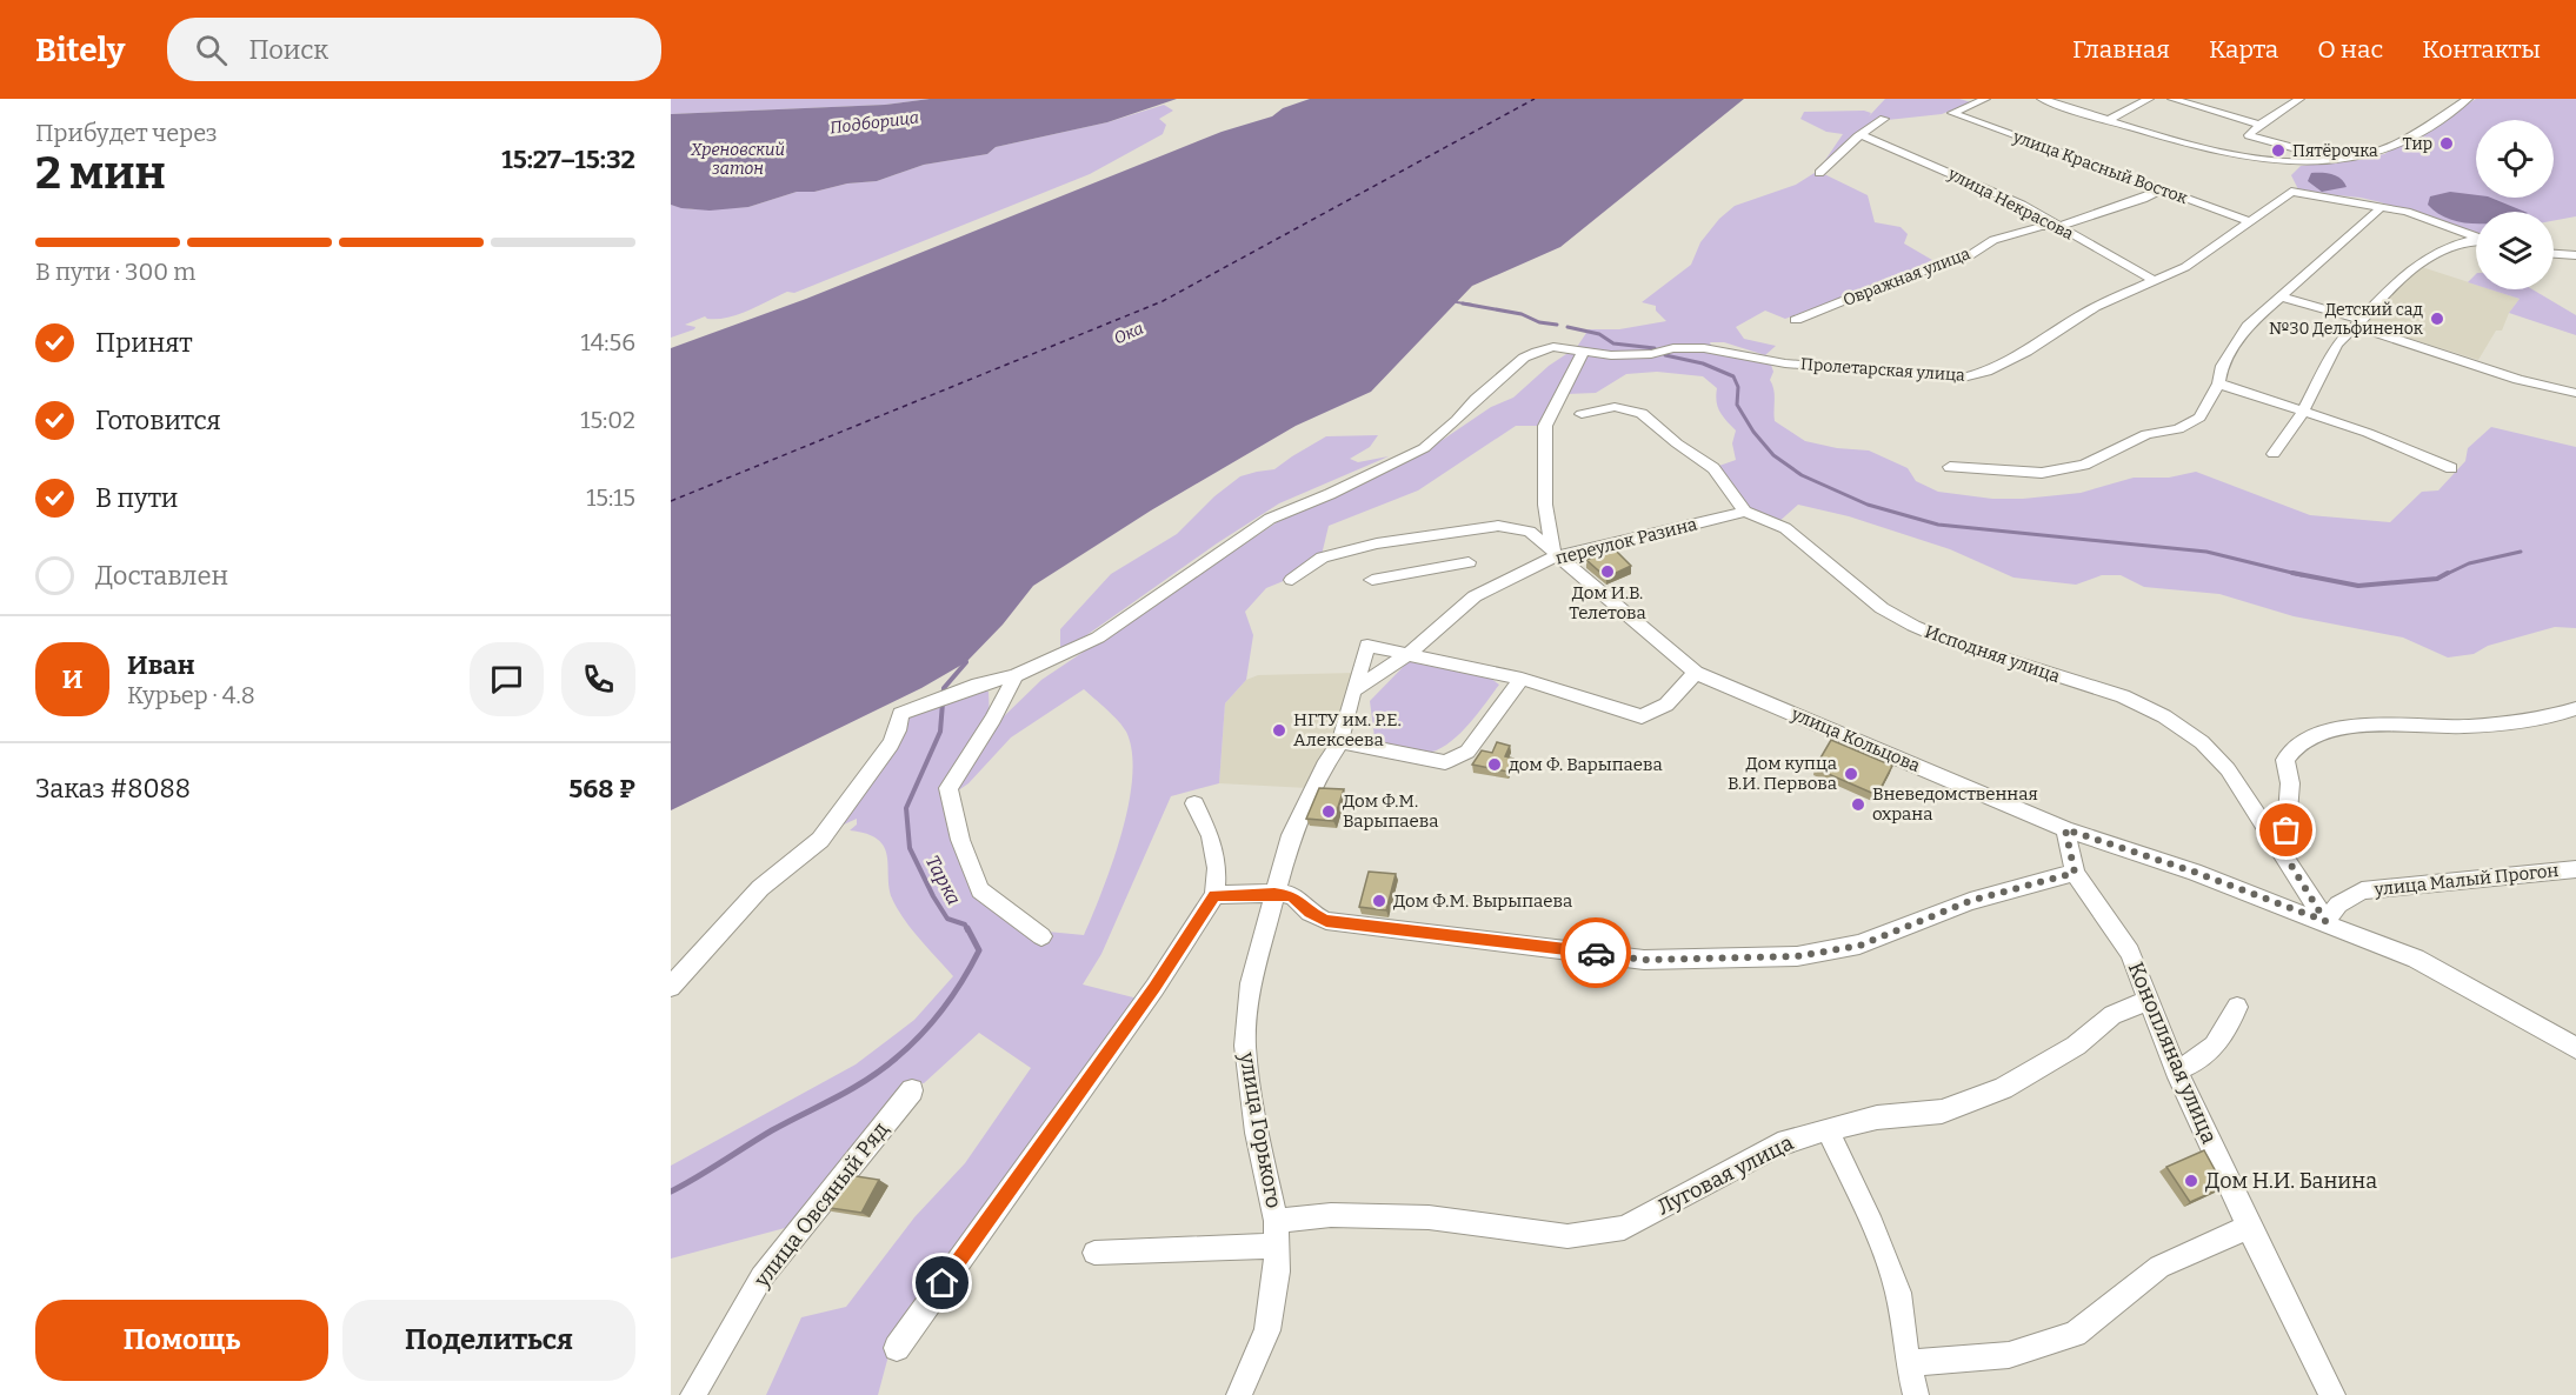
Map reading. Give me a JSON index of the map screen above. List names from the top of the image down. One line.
{"streets":{"street":["улица Красный Восток","улица Некрасова","Овражная улица","Пролетарская улица","переулок Разина","Исподняя улица","улица Кольцова","улица Малый Прогон","Конопляная улица","улица Горького","Луговая улица","улица Овсяный Ряд"]},"crossings":[["улица Красный Восток","Овражная улица"],["улица Красный Восток","Пролетарская улица"],["улица Некрасова","Овражная улица"],["улица Некрасова","Пролетарская улица"],["переулок Разина","Исподняя улица"],["переулок Разина","улица Кольцова"],["переулок Разина","улица Горького"],["Исподняя улица","улица Кольцова"],["Исподняя улица","улица Малый Прогон"],["улица Кольцова","улица Малый Прогон"],["улица Кольцова","Конопляная улица"],["Конопляная улица","Луговая улица"],["улица Горького","Луговая улица"]],"water":["Подборица","Хреновский затон","Ока","Тарка"],"places":["Тир","Пятёрочка","Детский сад №30 Дельфиненок","Дом И.В. Телетова","НГТУ им. Р.Е. Алексеева","дом Ф. Варыпаева","Дом купца В.И. Первова","Вневедомственная охрана","Дом Ф.М. Варыпаева","Дом Ф.М. Вырыпаева","Дом Н.И. Банина"],"page":{"header":"Bitely","search":"Поиск","nav":["Главная","Карта","О нас","Контакты"],"heading":["2 мин","Прибудет через","15:27–15:32"],"panel":["Иван","Курьер · 4.8","Заказ #8088","568 ₽"],"bar":"В пути · 300 m","list":[["Принят","14:56"],["Готовится","15:02"],["В пути","15:15"],"Доставлен"],"round":"И","buttons":["Помощь","Поделиться"]}}
